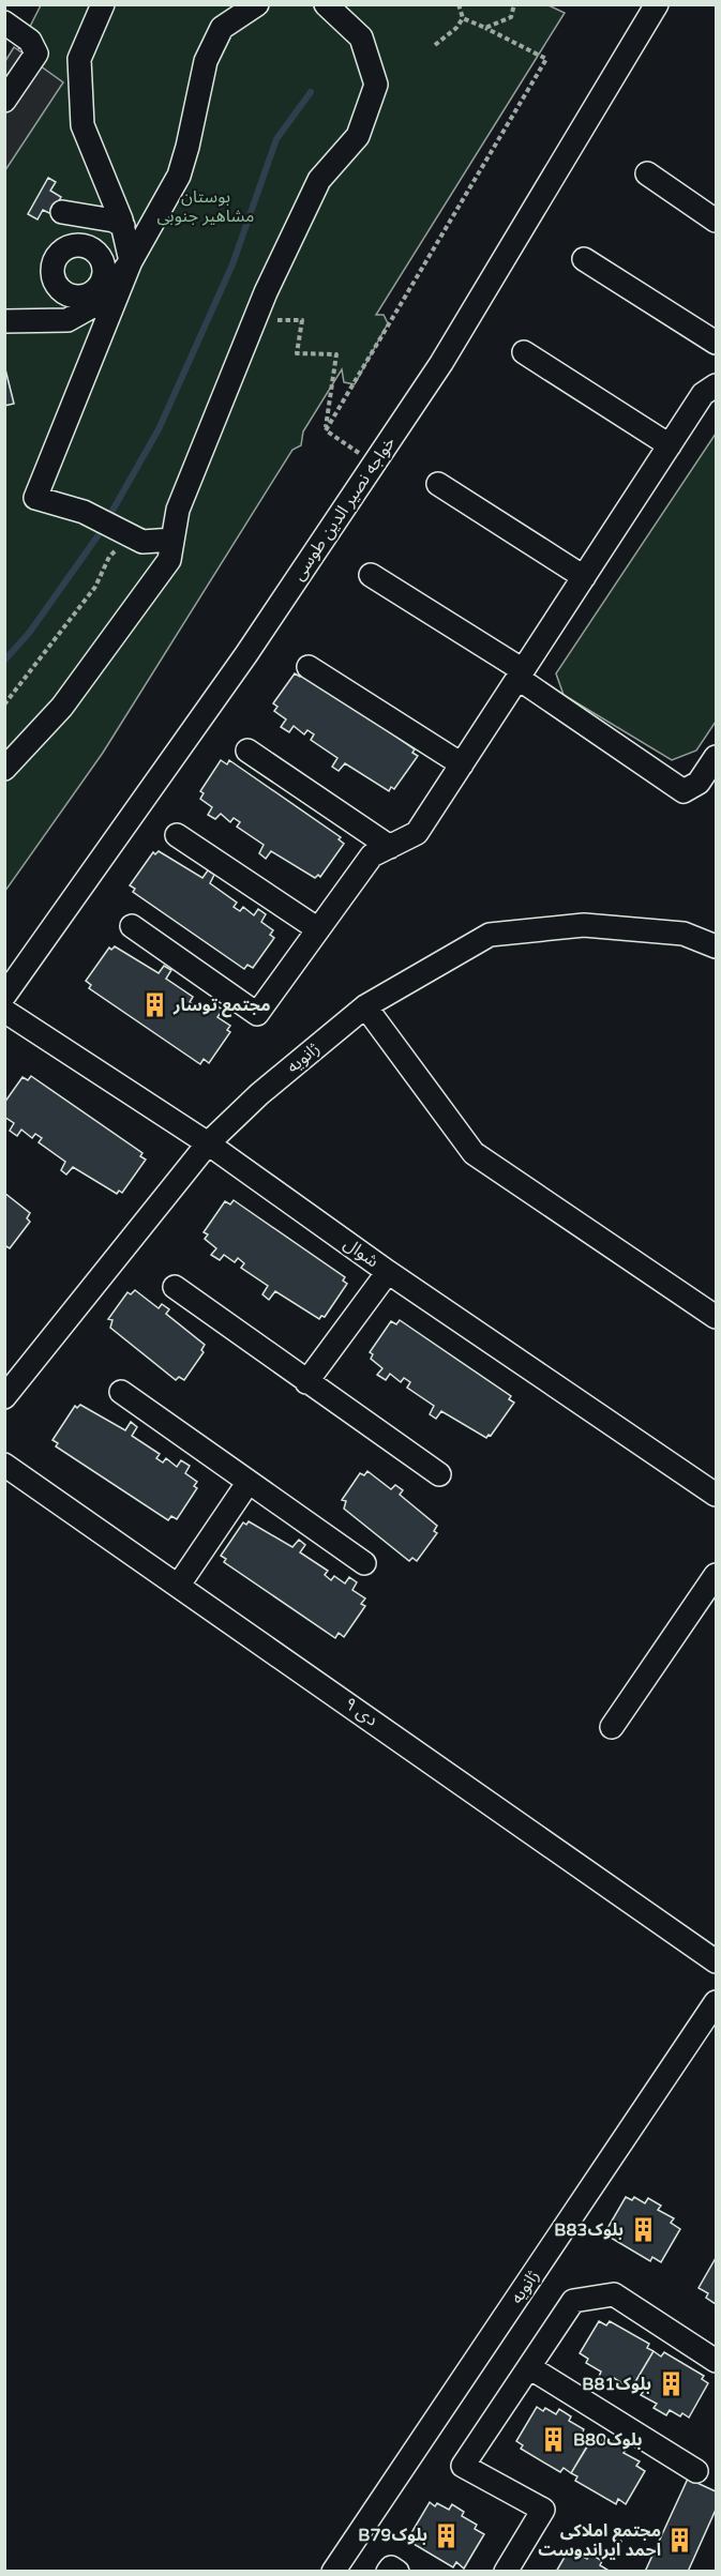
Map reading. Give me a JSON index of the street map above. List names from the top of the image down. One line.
{"streets":{"street":["خواجه نصیر الدین طوسی","ژانویه","شوال","۹ دی"]},"crossings":[["ژانویه","شوال"]],"parks":["بوستان مشاهیر جنوبی"],"places":{"building":["مجتمع توسار","B83بلوک","B81بلوک","B80بلوک","B79بلوک","مجتمع املاکی احمد ایراندوست"]}}
